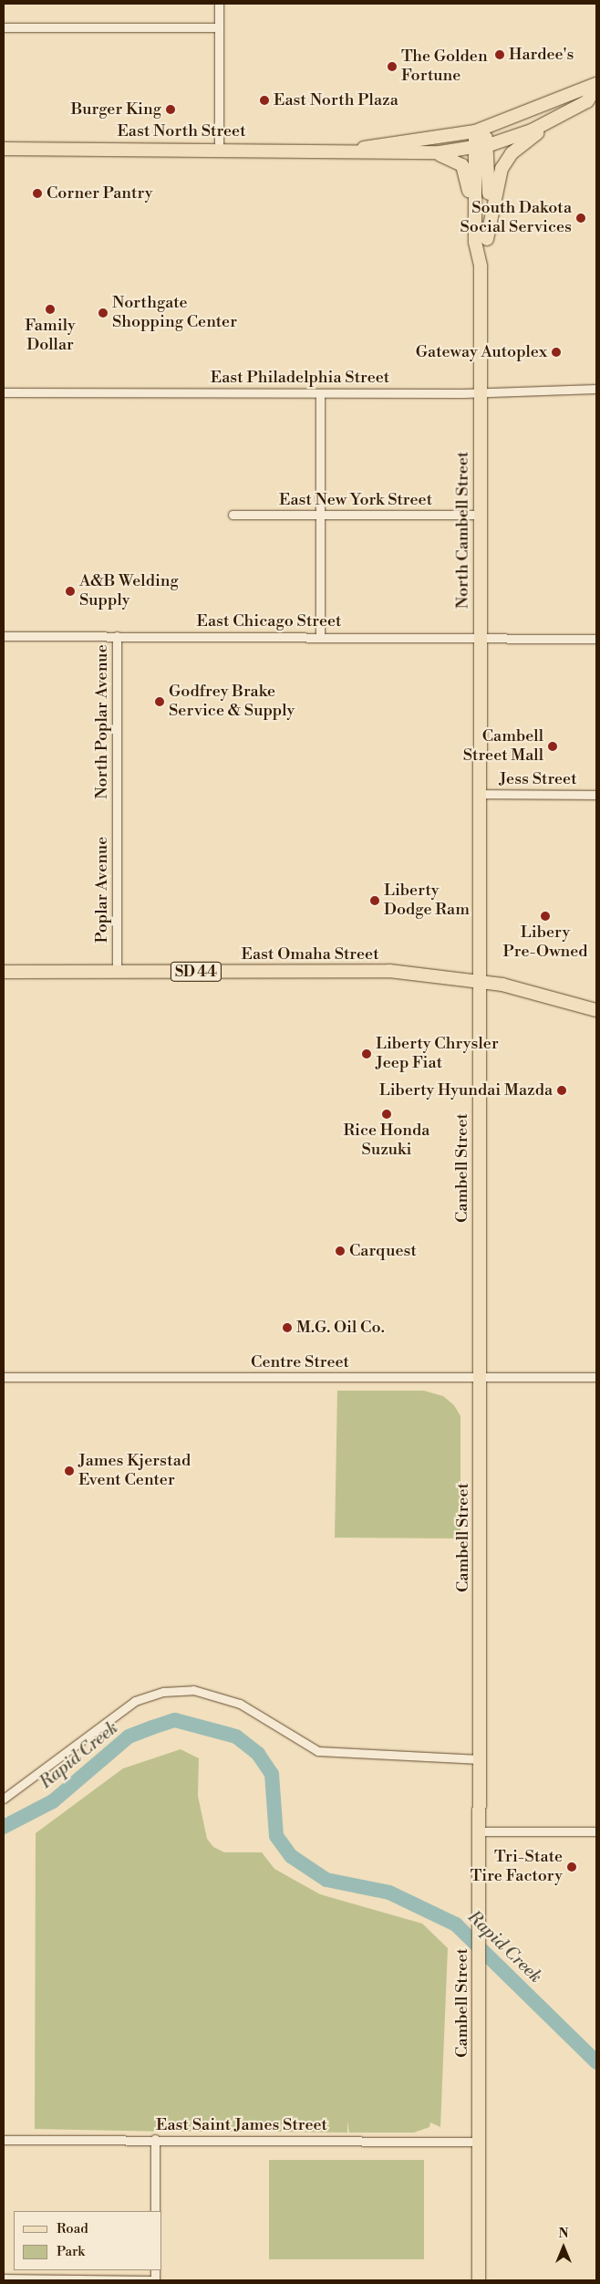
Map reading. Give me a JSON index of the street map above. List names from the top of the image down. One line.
{"streets":{"main road":["East North Street","North Cambell Street","East Omaha Street","SD 44","Cambell Street"],"street":["East Philadelphia Street","East New York Street","East Chicago Street","North Poplar Avenue","Jess Street","Poplar Avenue","Centre Street","East Saint James Street"]},"crossings":[["East North Street","North Cambell Street"],["East Philadelphia Street","North Cambell Street"],["East New York Street","North Cambell Street"],["North Cambell Street","East Chicago Street"],["North Cambell Street","Jess Street"],["North Cambell Street","Cambell Street"],["East Chicago Street","North Poplar Avenue"],["North Poplar Avenue","Poplar Avenue"],["Jess Street","Cambell Street"],["Poplar Avenue","East Omaha Street"],["East Omaha Street","SD 44"],["East Omaha Street","Cambell Street"],["SD 44","Cambell Street"],["Cambell Street","Centre Street"],["Cambell Street","East Saint James Street"]],"water":["Rapid Creek"],"places":["Hardee's","The Golden Fortune","East North Plaza","Burger King","Corner Pantry","South Dakota Social Services","Family Dollar","Northgate Shopping Center","Gateway Autoplex","A&B Welding Supply","Godfrey Brake Service & Supply","Cambell Street Mall","Liberty Dodge Ram","Libery Pre-Owned","Liberty Chrysler Jeep Fiat","Liberty Hyundai Mazda","Rice Honda Suzuki","Carquest","M.G. Oil Co.","James Kjerstad Event Center","Tri-State Tire Factory"],"legend":["Road","Park"],"north":"top"}
